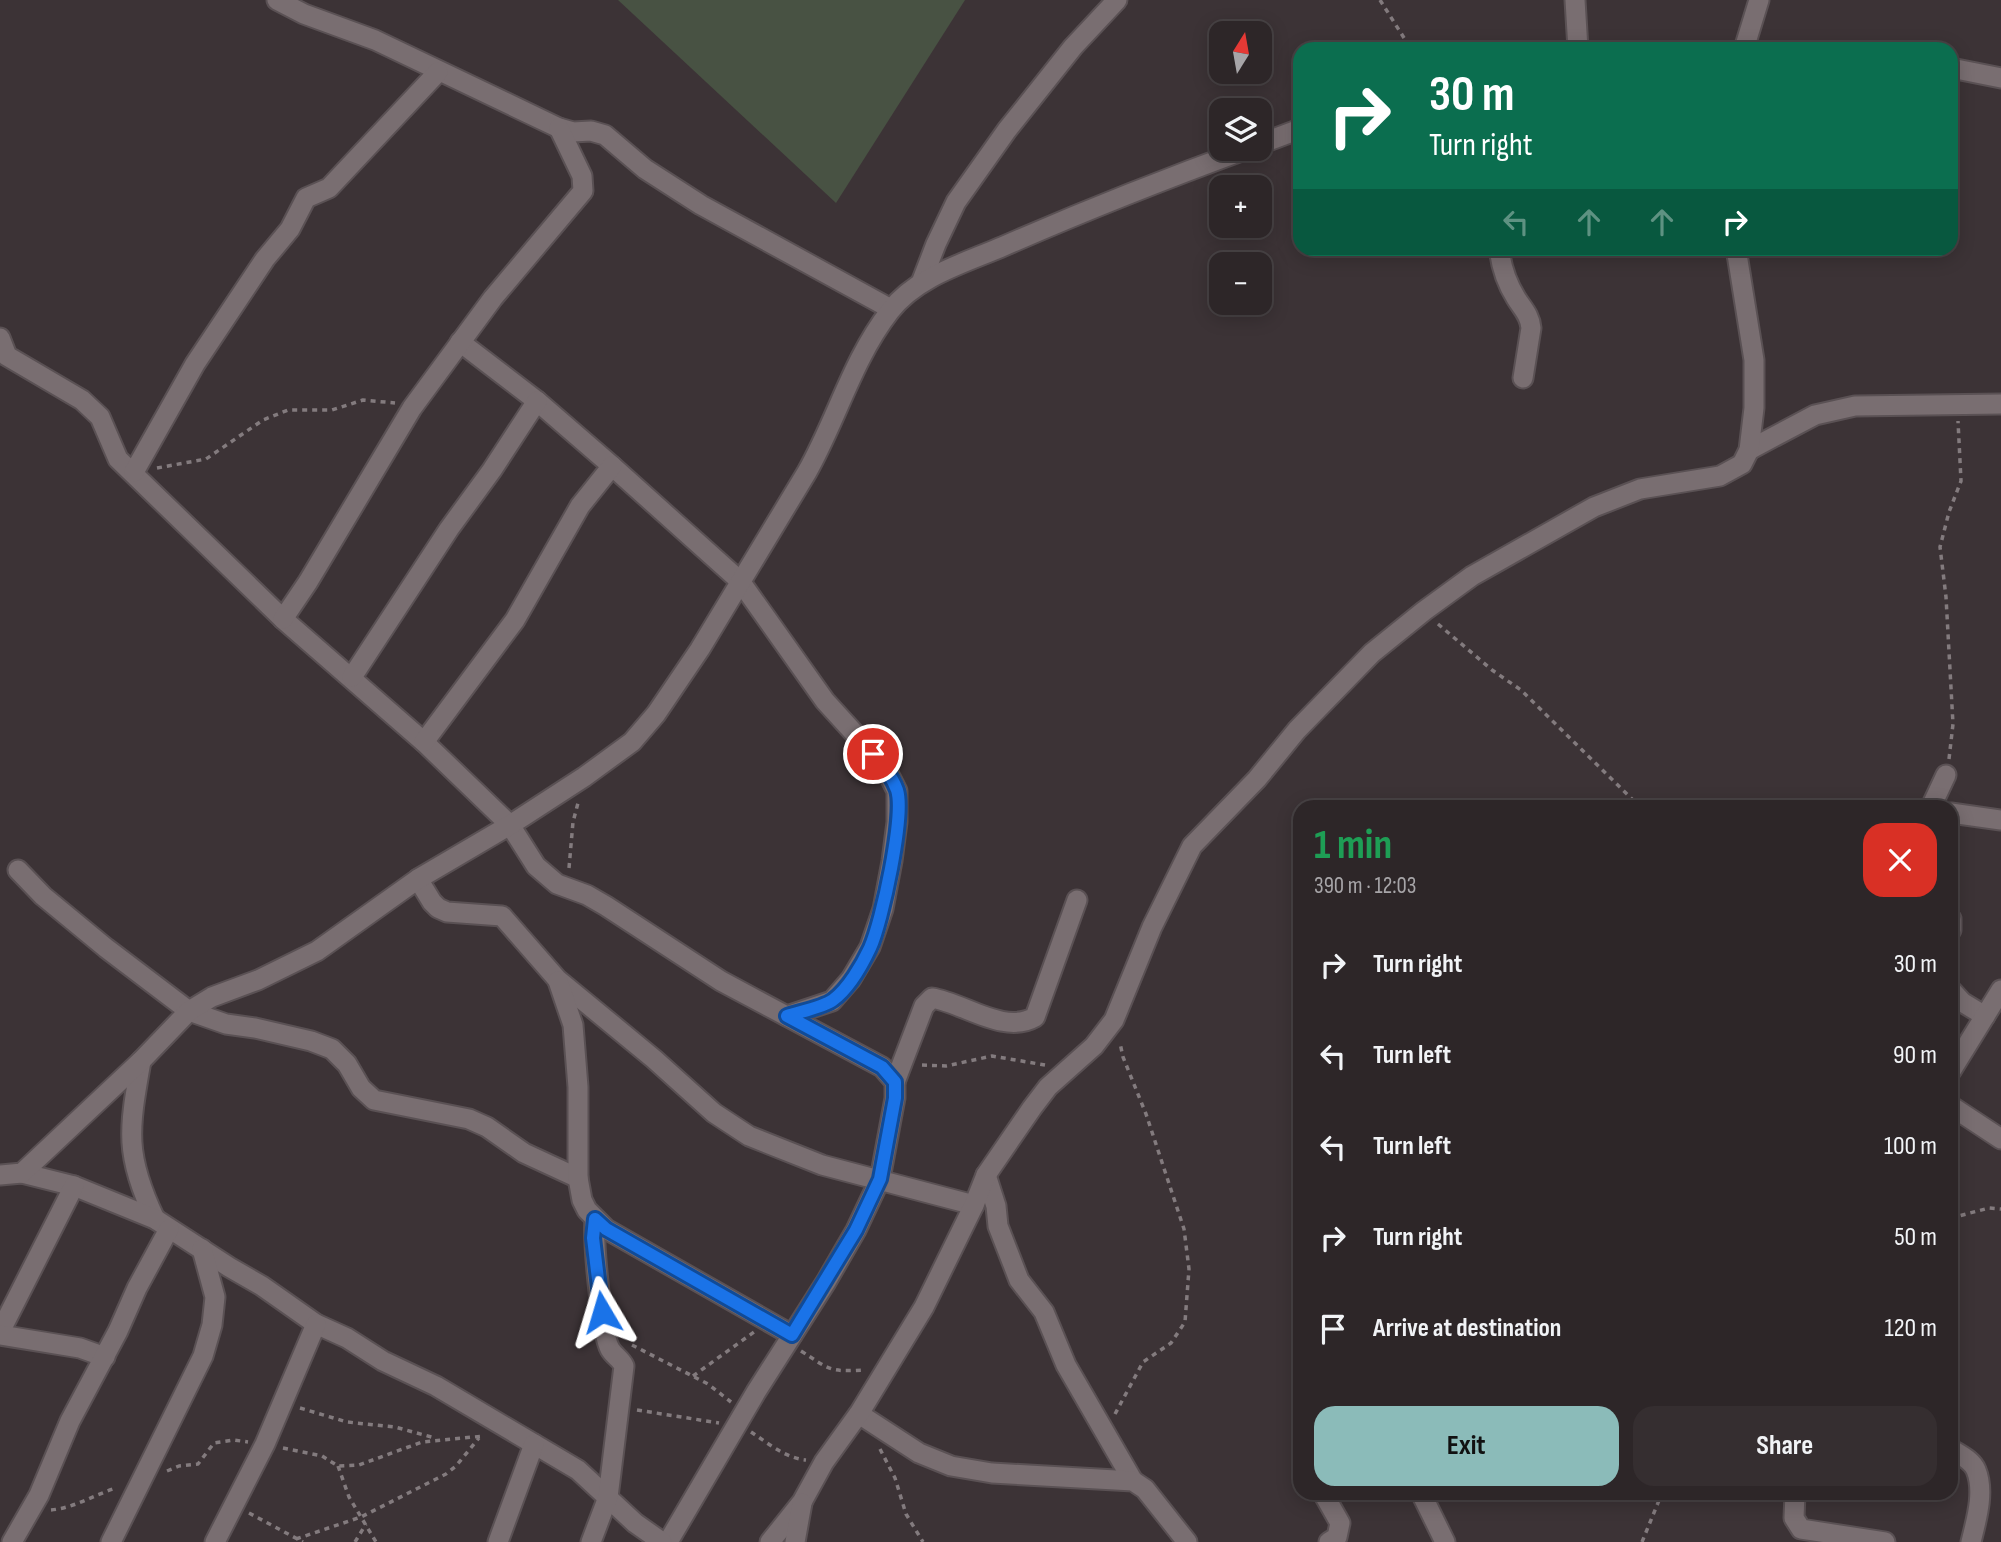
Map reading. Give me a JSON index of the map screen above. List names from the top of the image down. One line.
{"north":"top","page":{"map_buttons":["+","−"],"turn":["30 m","Turn right"],"heading":["1 min","390 m · 12:03"],"list":[{"name":"Turn right","value":"30 m"},{"name":"Turn left","value":"90 m"},{"name":"Turn left","value":"100 m"},{"name":"Turn right","value":"50 m"},{"name":"Arrive at destination","value":"120 m"}],"buttons":["Exit","Share"]}}
